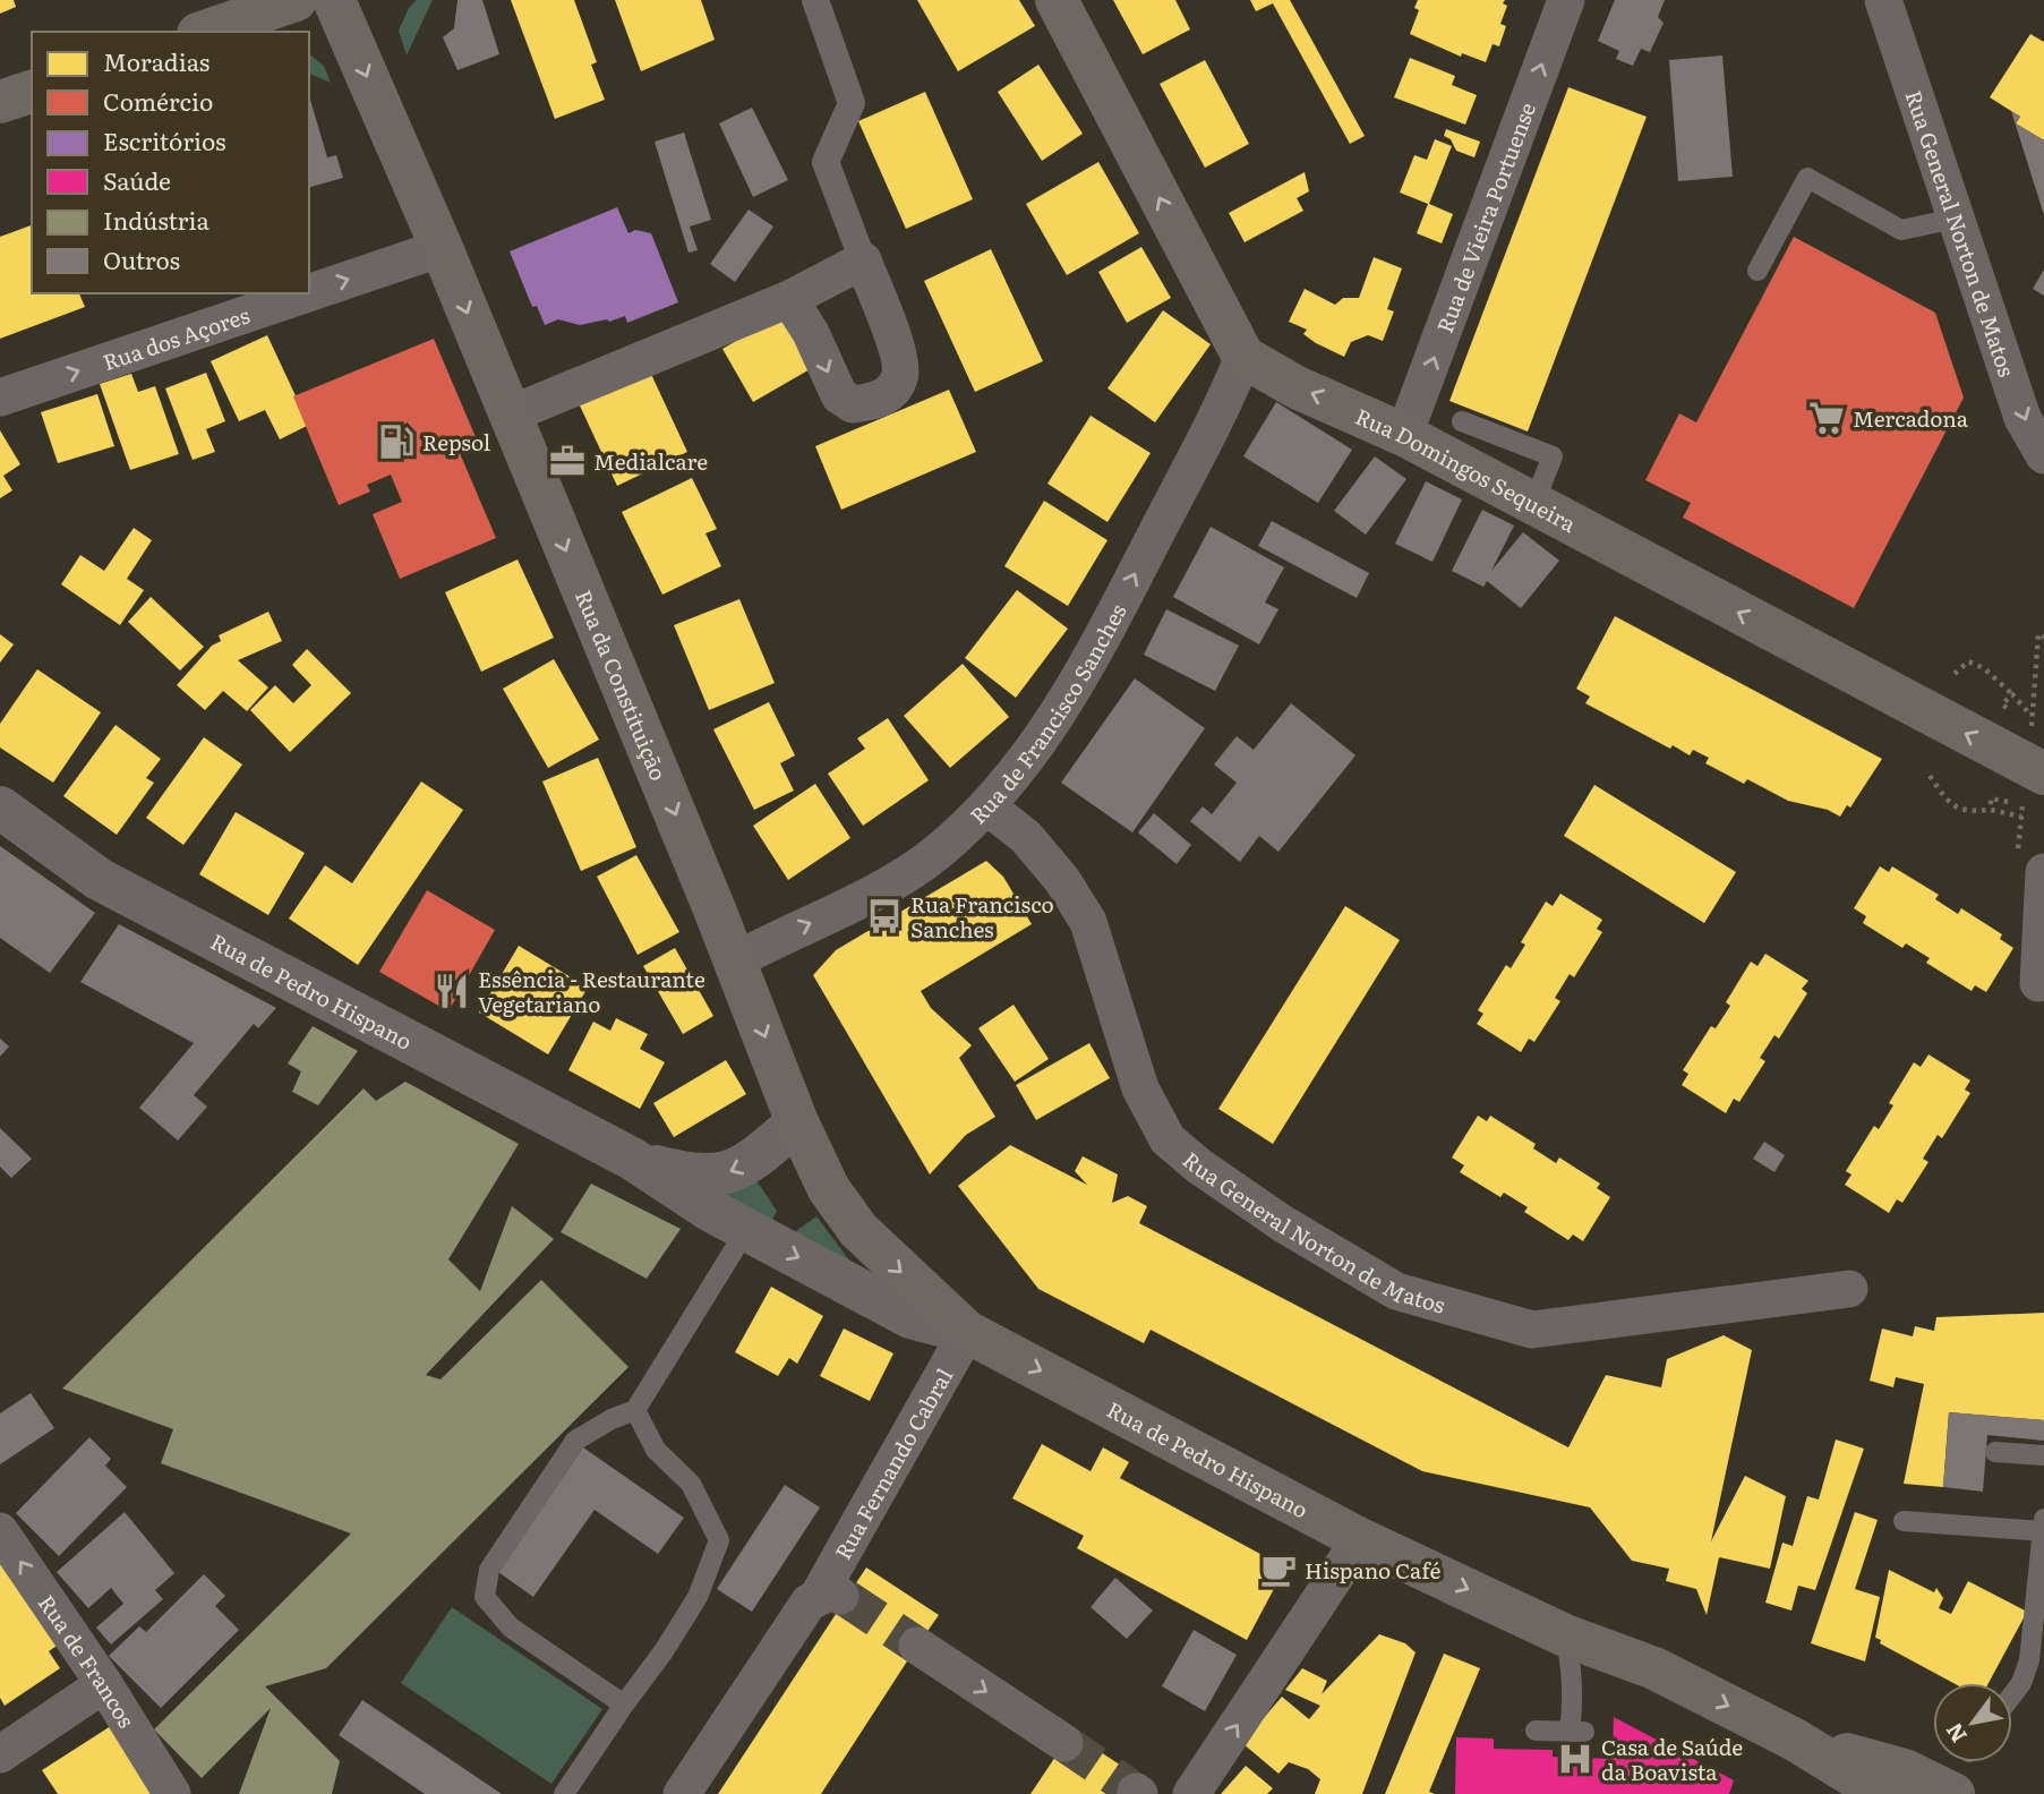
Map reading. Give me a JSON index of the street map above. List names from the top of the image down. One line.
{"streets":{"main road":["Rua Domingos Sequeira","Rua da Constituição","Rua de Pedro Hispano"],"street":["Rua de Vieira Portuense","Rua General Norton de Matos","Rua dos Açores","Rua de Francisco Sanches","Rua Fernando Cabral","Rua de Francos"]},"crossings":[["Rua de Vieira Portuense","Rua Domingos Sequeira"],["Rua General Norton de Matos","Rua de Francisco Sanches"],["Rua dos Açores","Rua da Constituição"],["Rua Domingos Sequeira","Rua de Francisco Sanches"],["Rua da Constituição","Rua de Francisco Sanches"],["Rua da Constituição","Rua de Pedro Hispano"],["Rua da Constituição","Rua Fernando Cabral"],["Rua de Pedro Hispano","Rua Fernando Cabral"]],"one_way":["Rua de Vieira Portuense","Rua dos Açores","Rua Domingos Sequeira","Rua da Constituição","Rua de Francisco Sanches","Rua de Francos"],"places":{"supermarket":["Mercadona"],"fuel station":["Repsol"],"office":["Medialcare"],"bus stop":["Rua Francisco Sanches"],"restaurant":["Essência - Restaurante Vegetariano"],"cafe":["Hispano Café"],"hospital":["Casa de Saúde da Boavista"]},"legend":["Moradias","Comércio","Escritórios","Saúde","Indústria","Outros"],"north":"bottom left"}
